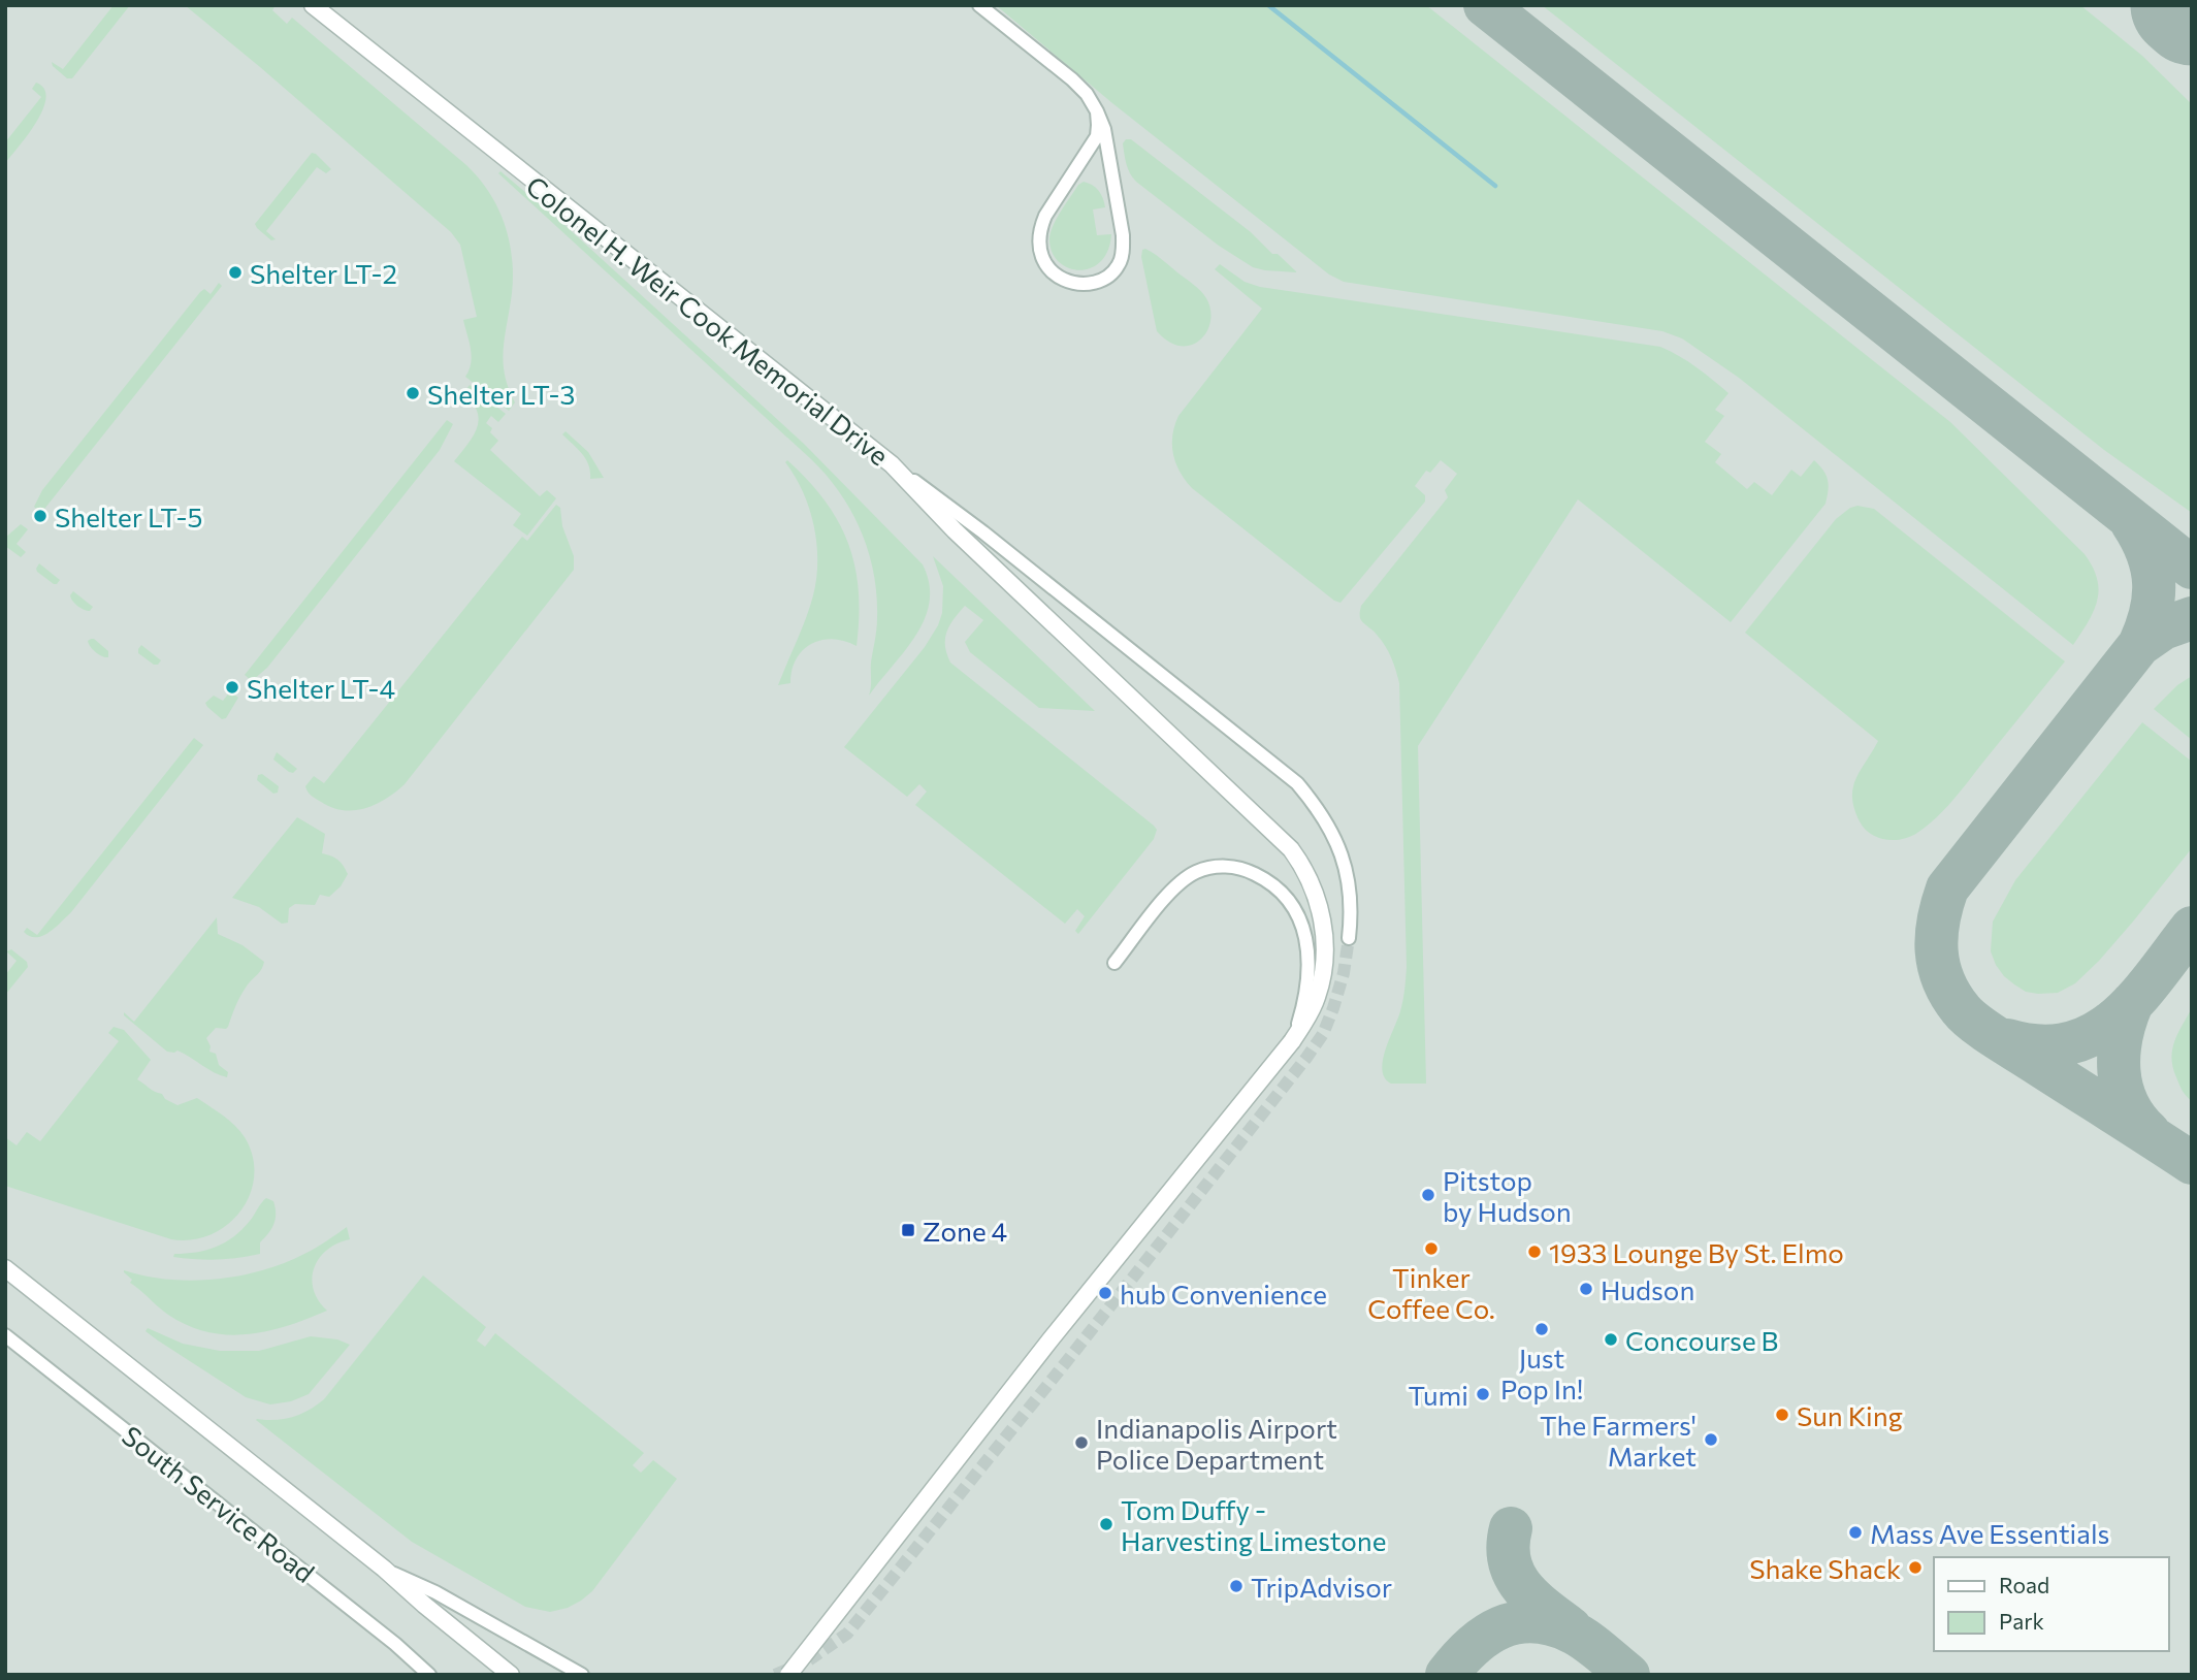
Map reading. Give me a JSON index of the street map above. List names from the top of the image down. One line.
{"streets":{"street":["Colonel H. Weir Cook Memorial Drive","South Service Road"]},"places":{"other":["Shelter LT-2","Shelter LT-3","Shelter LT-5","Shelter LT-4","Pitstop by Hudson","Tinker Coffee Co.","1933 Lounge By St. Elmo","Hudson","hub Convenience","Just Pop In!","Concourse B","Tumi","Sun King","The Farmers' Market","Indianapolis Airport Police Department","Tom Duffy - Harvesting Limestone","Mass Ave Essentials","Shake Shack","TripAdvisor"],"transit":["Zone 4"]},"legend":["Road","Park"]}
